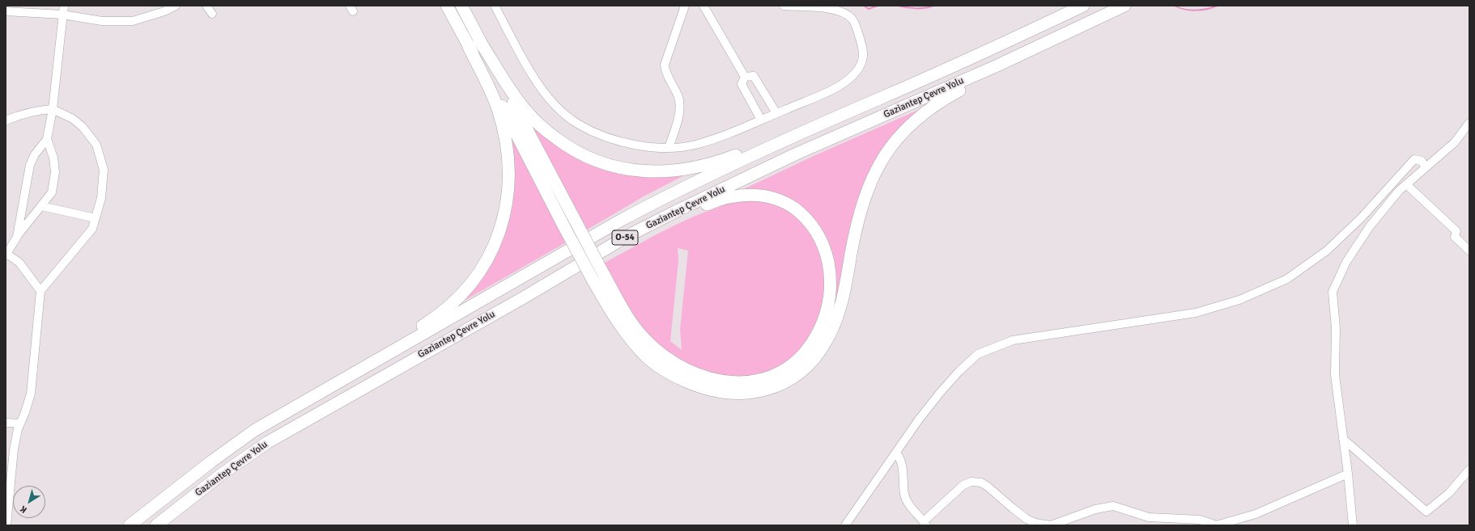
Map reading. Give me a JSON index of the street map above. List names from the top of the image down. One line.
{"streets":{"highway":["Gaziantep Çevre Yolu","O-54"]},"north":"bottom left"}
